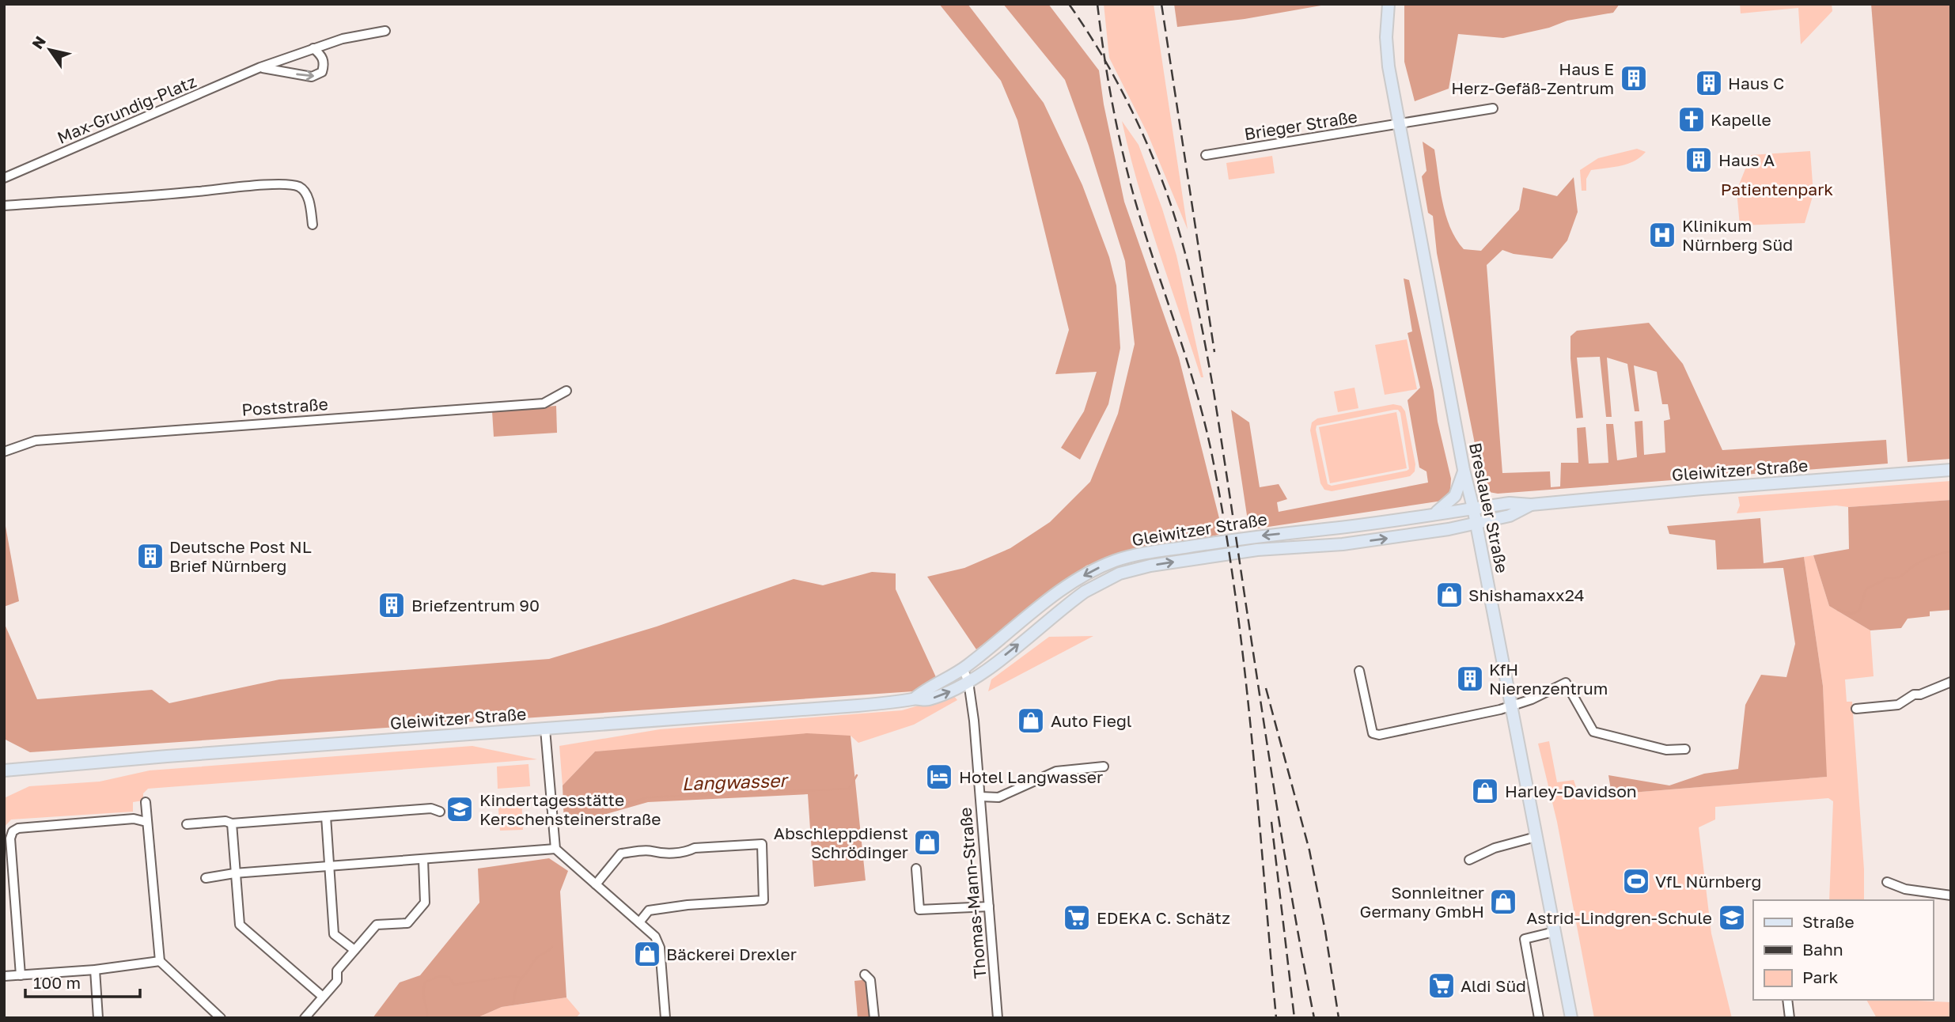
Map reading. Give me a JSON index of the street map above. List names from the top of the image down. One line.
{"streets":{"main road":["Gleiwitzer Straße","Breslauer Straße"],"street":["Max-Grundig-Platz","Brieger Straße","Poststraße","Thomas-Mann-Straße"]},"crossings":[["Brieger Straße","Breslauer Straße"],["Gleiwitzer Straße","Breslauer Straße"],["Gleiwitzer Straße","Thomas-Mann-Straße"]],"water":["Langwasser"],"parks":["Patientenpark"],"places":{"building":["Haus E Herz-Gefäß-Zentrum","Haus C","Haus A","Deutsche Post NL Brief Nürnberg","Briefzentrum 90","KfH Nierenzentrum"],"church":["Kapelle"],"hospital":["Klinikum Nürnberg Süd"],"shop":["Shishamaxx24","Auto Fiegl","Harley-Davidson","Abschleppdienst Schrödinger","Sonnleitner Germany GmbH","Bäckerei Drexler"],"hotel":["Hotel Langwasser"],"school or university":["Kindertagesstätte Kerschensteinerstraße","Astrid-Lindgren-Schule"],"sports":["VfL Nürnberg"],"supermarket":["EDEKA C. Schätz","Aldi Süd"]},"legend":["Straße","Bahn","Park"],"scale_bar":"100 m","north":"top left"}
